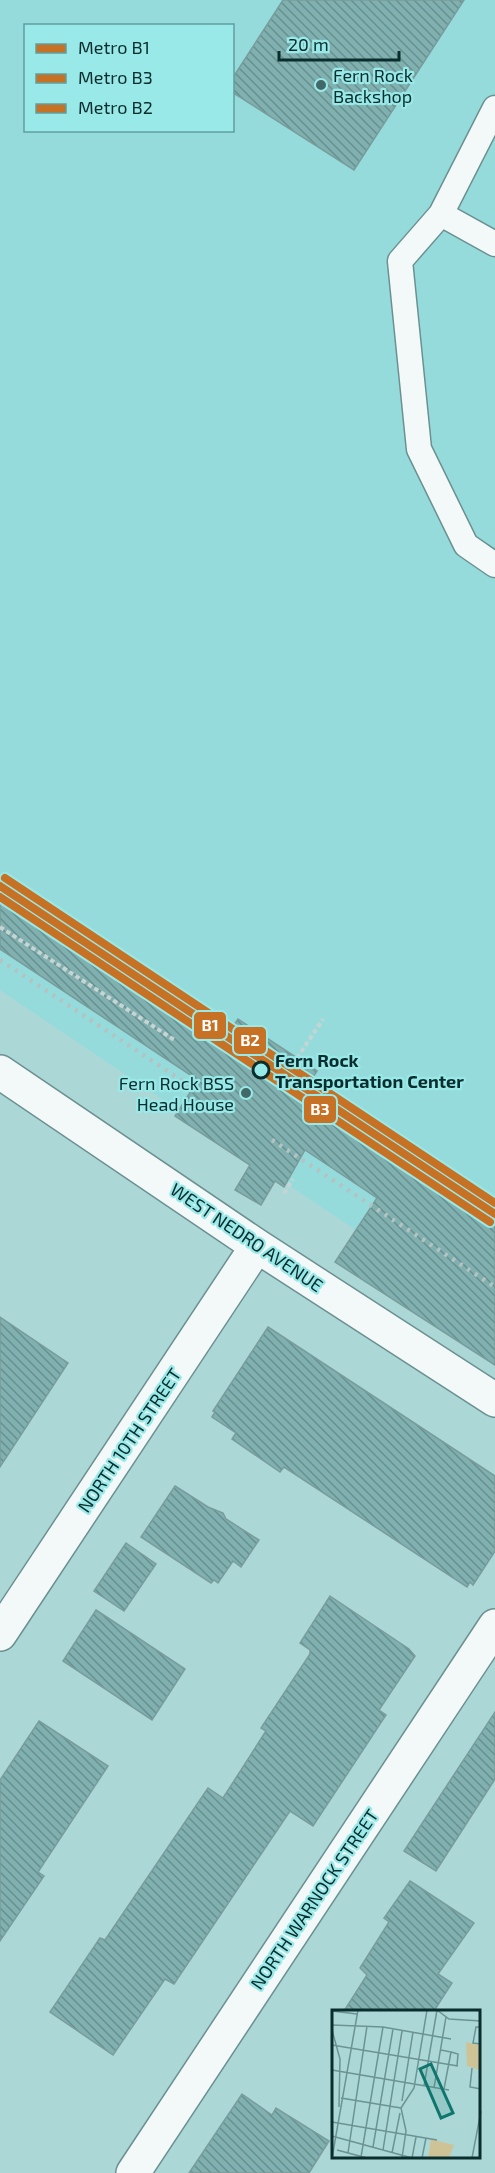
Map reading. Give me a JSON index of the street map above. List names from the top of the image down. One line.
{"streets":{"street":["WEST NEDRO AVENUE","NORTH 10TH STREET","NORTH WARNOCK STREET"]},"crossings":[["WEST NEDRO AVENUE","NORTH 10TH STREET"]],"places":["Fern Rock Backshop","Fern Rock Transportation Center","Fern Rock BSS Head House"],"lines":["metro line B2","metro line B1","metro line B3"],"legend":["Metro B1","Metro B3","Metro B2"],"scale_bar":"20 m"}
